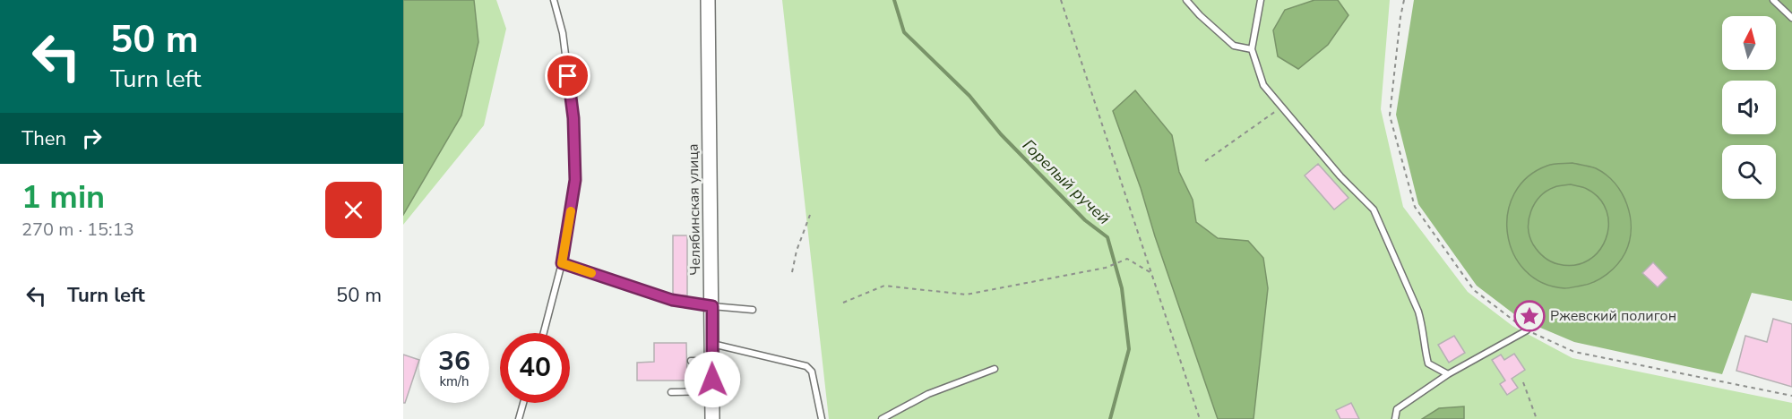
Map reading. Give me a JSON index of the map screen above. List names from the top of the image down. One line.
{"streets":{"street":["Челябинская улица"]},"water":["Горелый ручей"],"places":{"place":["Ржевский полигон"]},"north":"top","page":{"turn":["50 m","Turn left"],"then":"Then","heading":["1 min","270 m · 15:13"],"list":[{"name":"Turn left","value":"50 m"}],"speed":"36 km/h","limit":"40"}}
